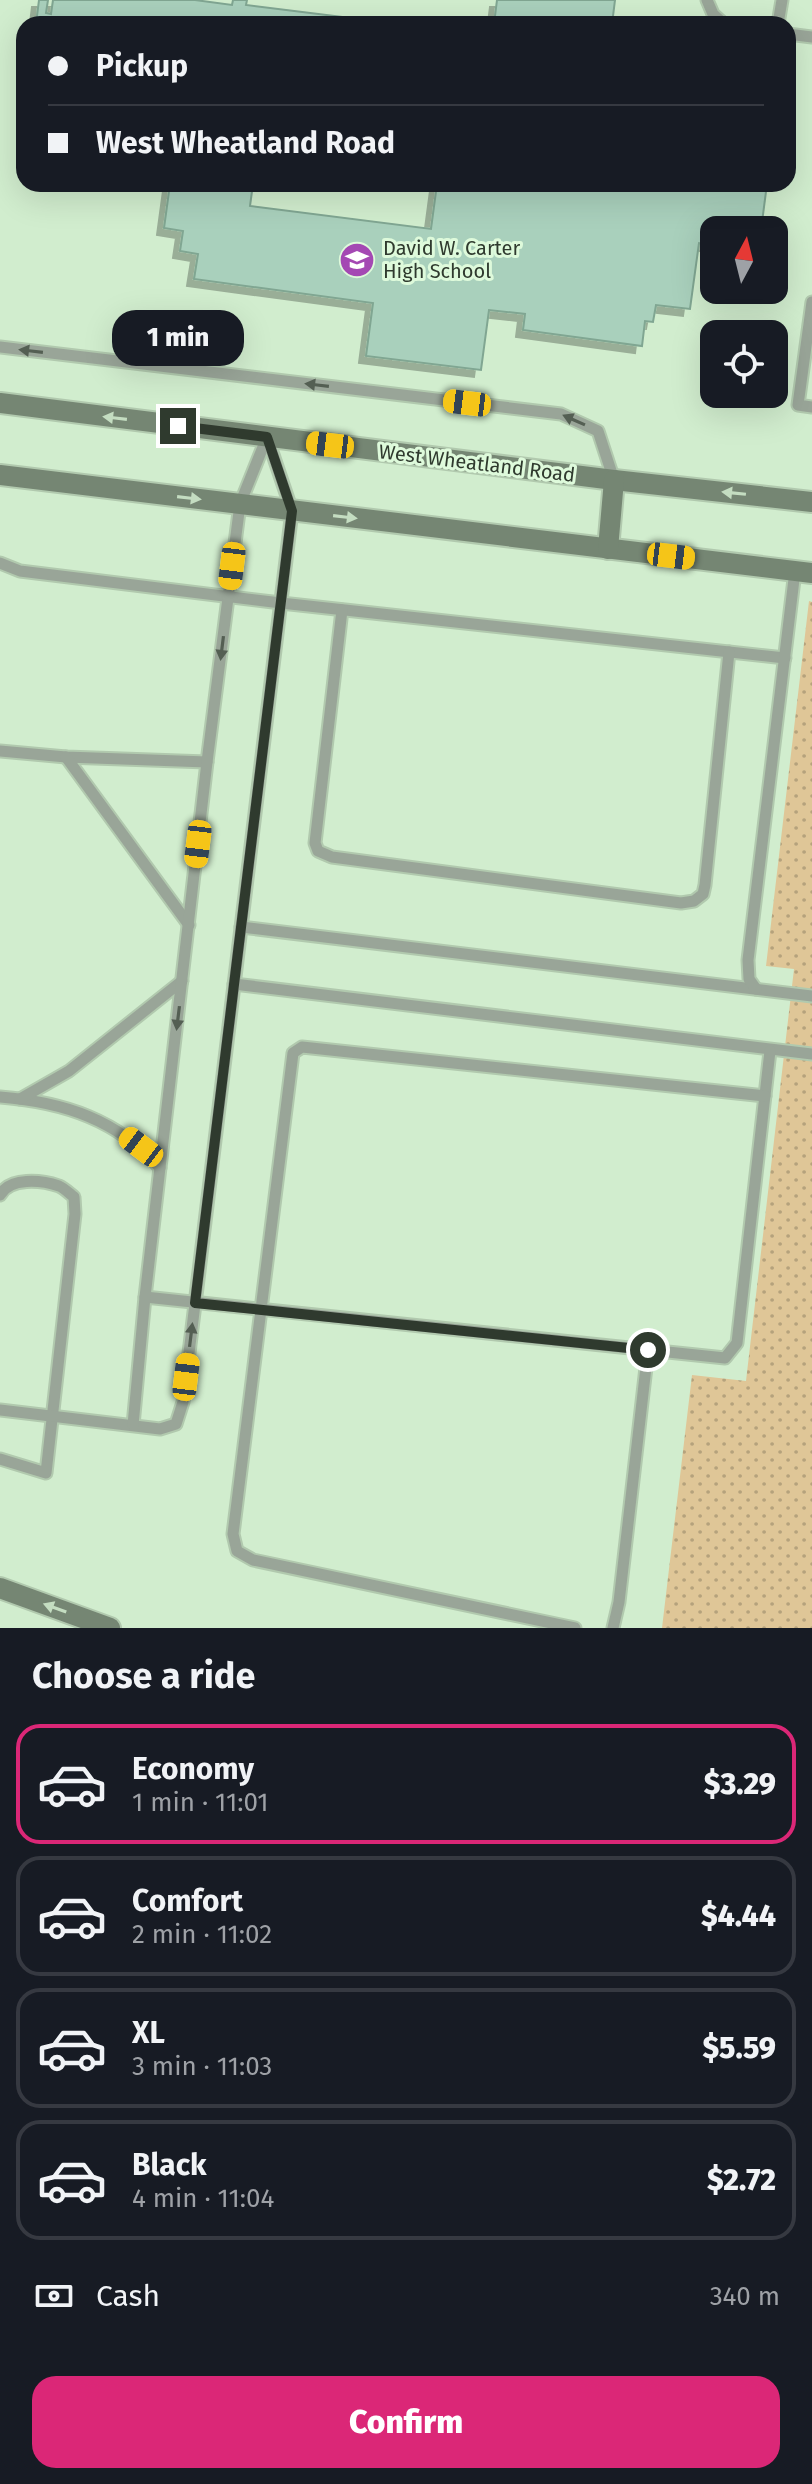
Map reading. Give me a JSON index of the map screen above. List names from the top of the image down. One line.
{"streets":{"main road":["West Wheatland Road"]},"places":{"school or university":["David W. Carter High School"]},"north":"top","page":{"banner":["Pickup","West Wheatland Road"],"bubble":"1 min","heading":"Choose a ride","list":[{"name":"Economy","note":"1 min · 11:01","value":"$3.29"},{"name":"Comfort","note":"2 min · 11:02","value":"$4.44"},{"name":"XL","note":"3 min · 11:03","value":"$5.59"},{"name":"Black","note":"4 min · 11:04","value":"$2.72"}],"pay":["Cash","340 m"],"buttons":"Confirm"}}
